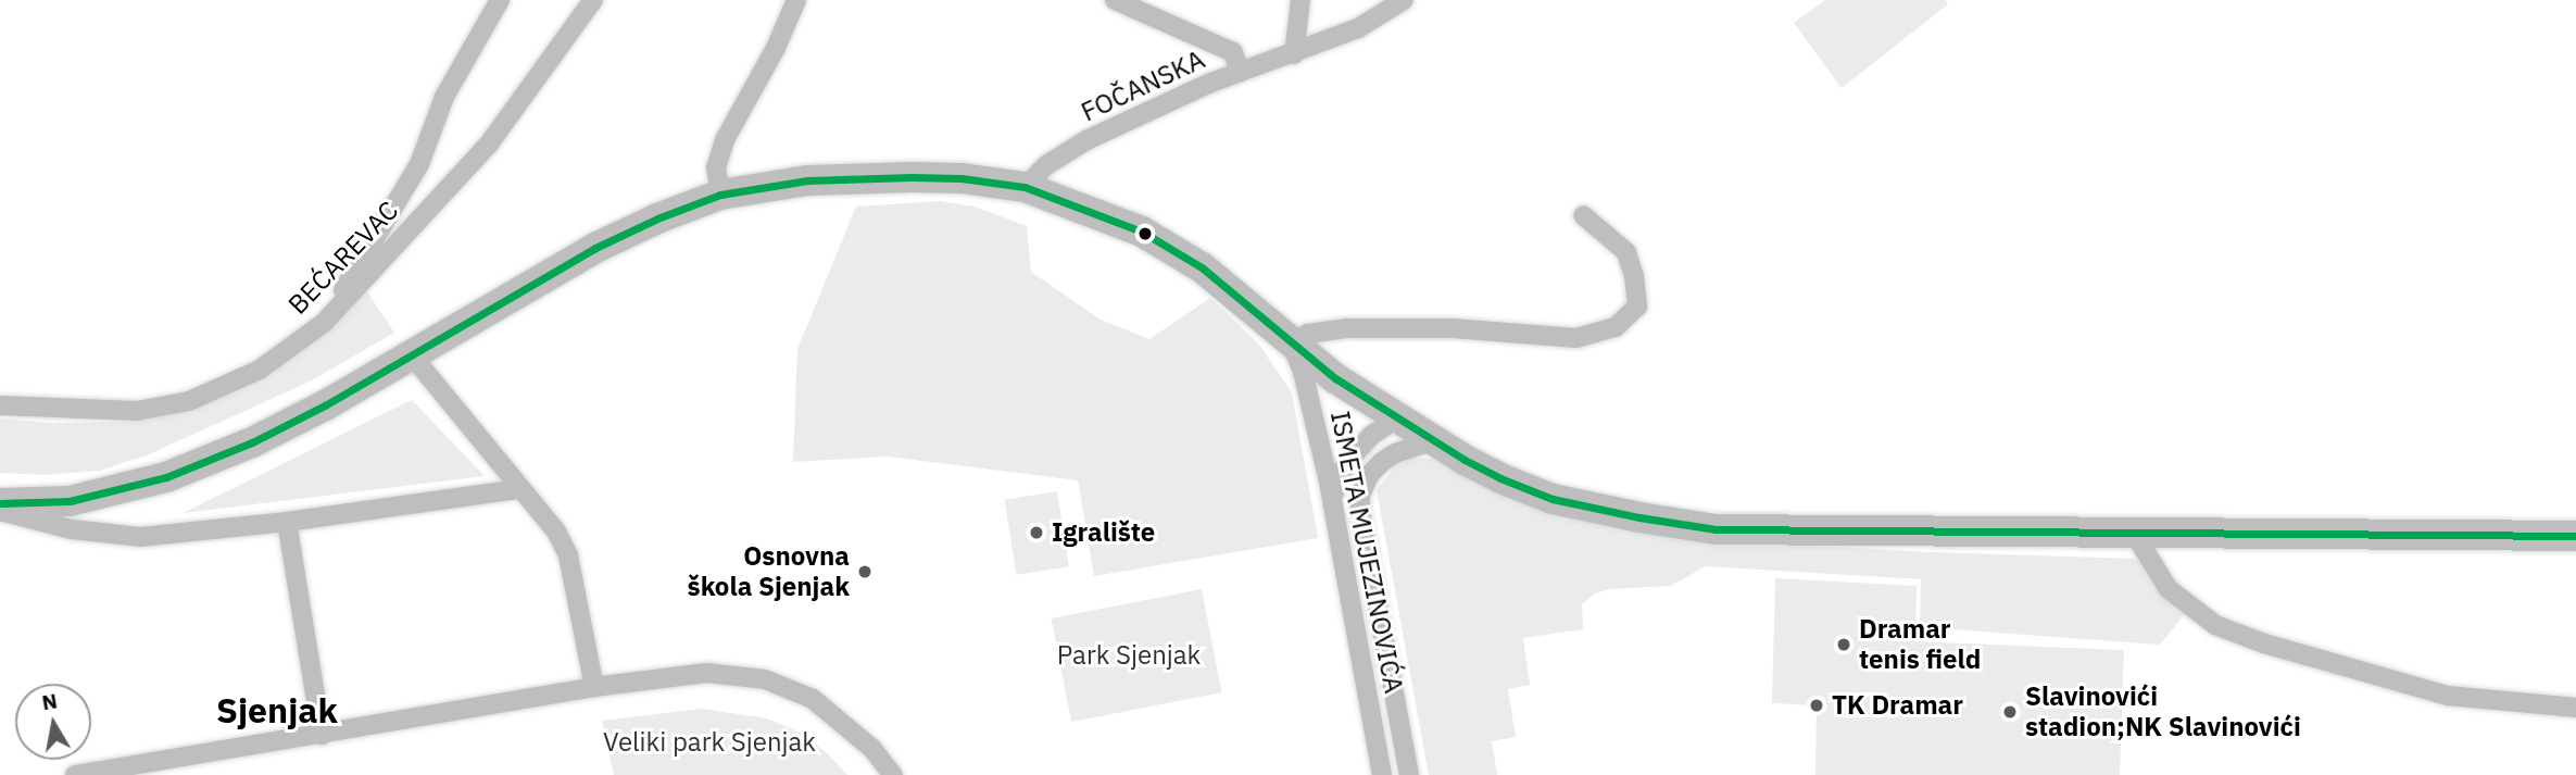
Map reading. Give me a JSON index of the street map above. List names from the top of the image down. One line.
{"streets":{"street":["FOČANSKA","BEĆAREVAC","ISMETA MUJEZINOVIĆA"]},"districts":["Sjenjak"],"parks":["Park Sjenjak","Veliki park Sjenjak"],"places":["Igralište","Osnovna škola Sjenjak","Dramar tenis field","TK Dramar","Slavinovići stadion;NK Slavinovići"],"north":"top"}
